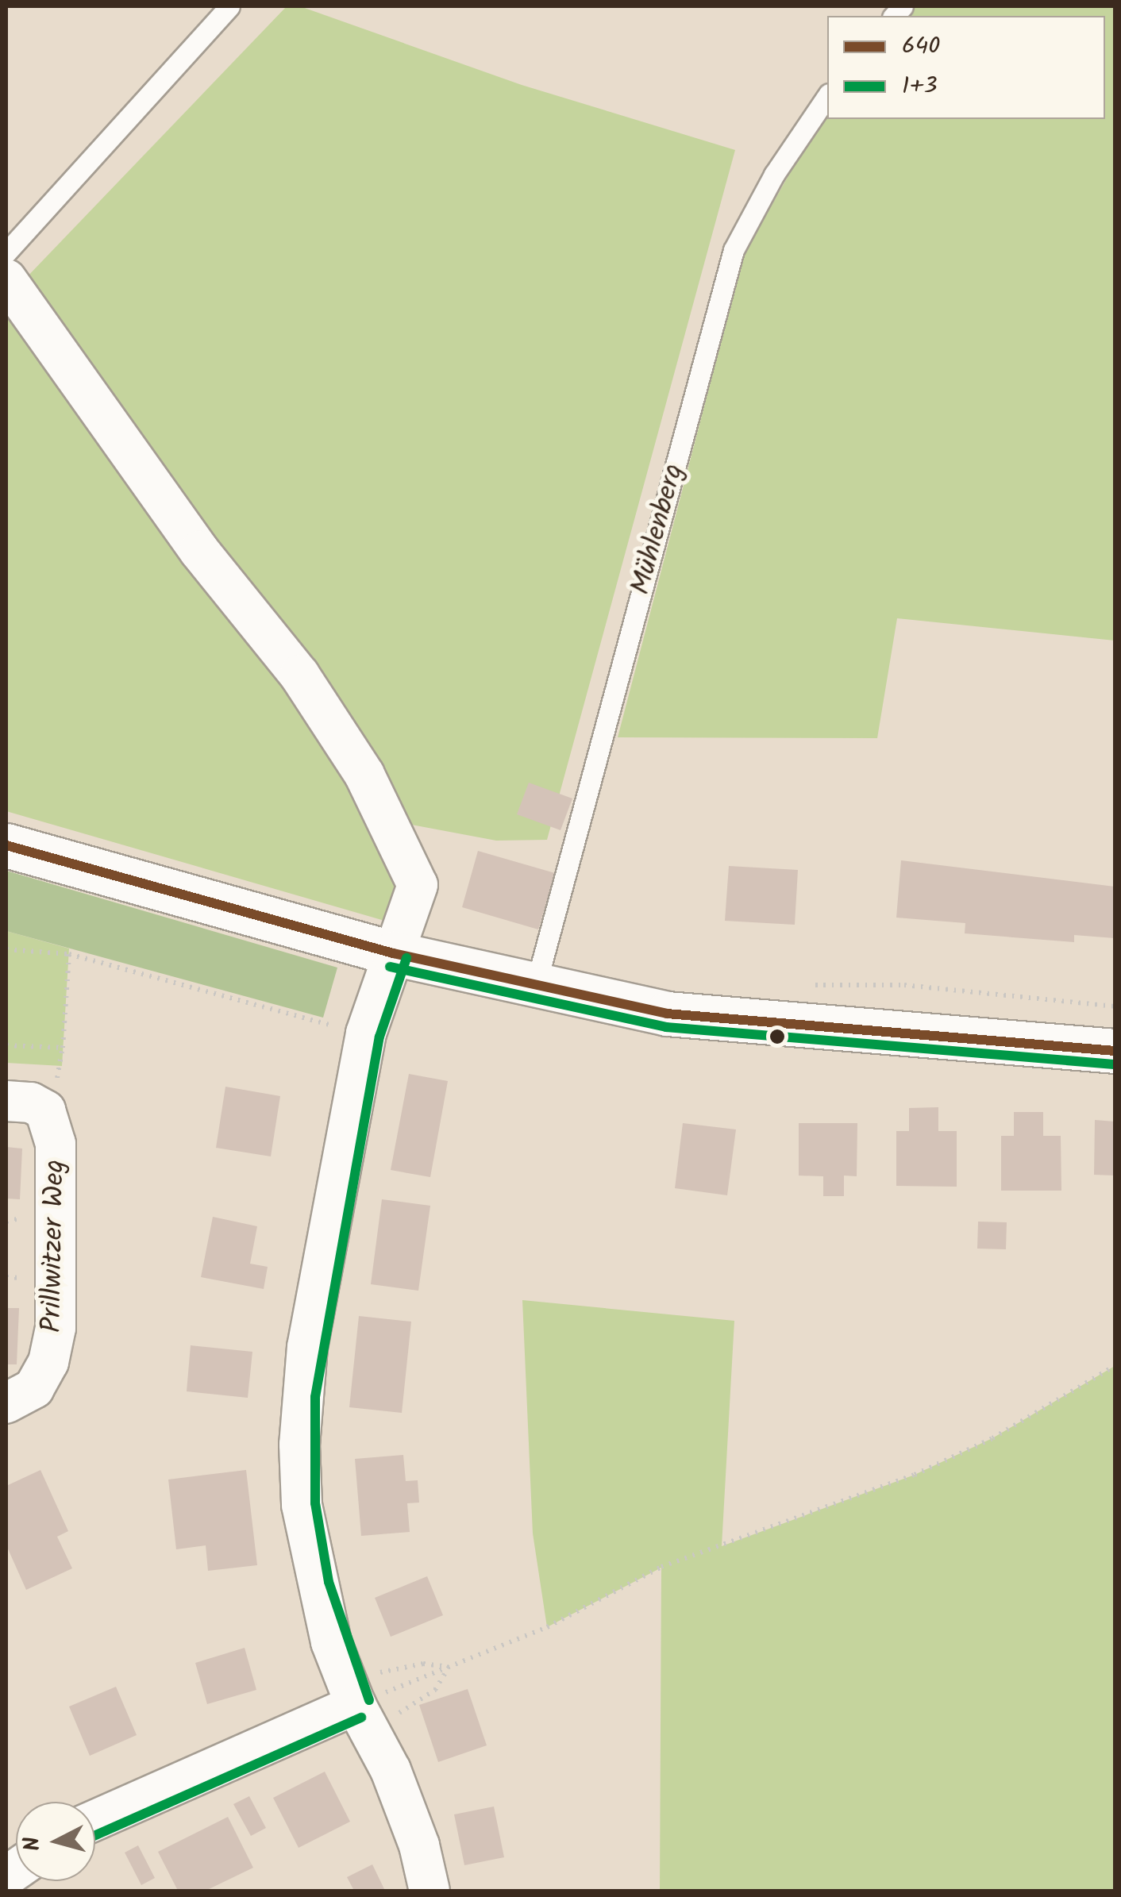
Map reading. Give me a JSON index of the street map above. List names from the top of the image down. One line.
{"streets":{"street":["Prillwitzer Weg"],"lane":["Mühlenberg"]},"lines":["transit line 640","transit line 1+3"],"legend":["640","1+3"],"north":"left"}
